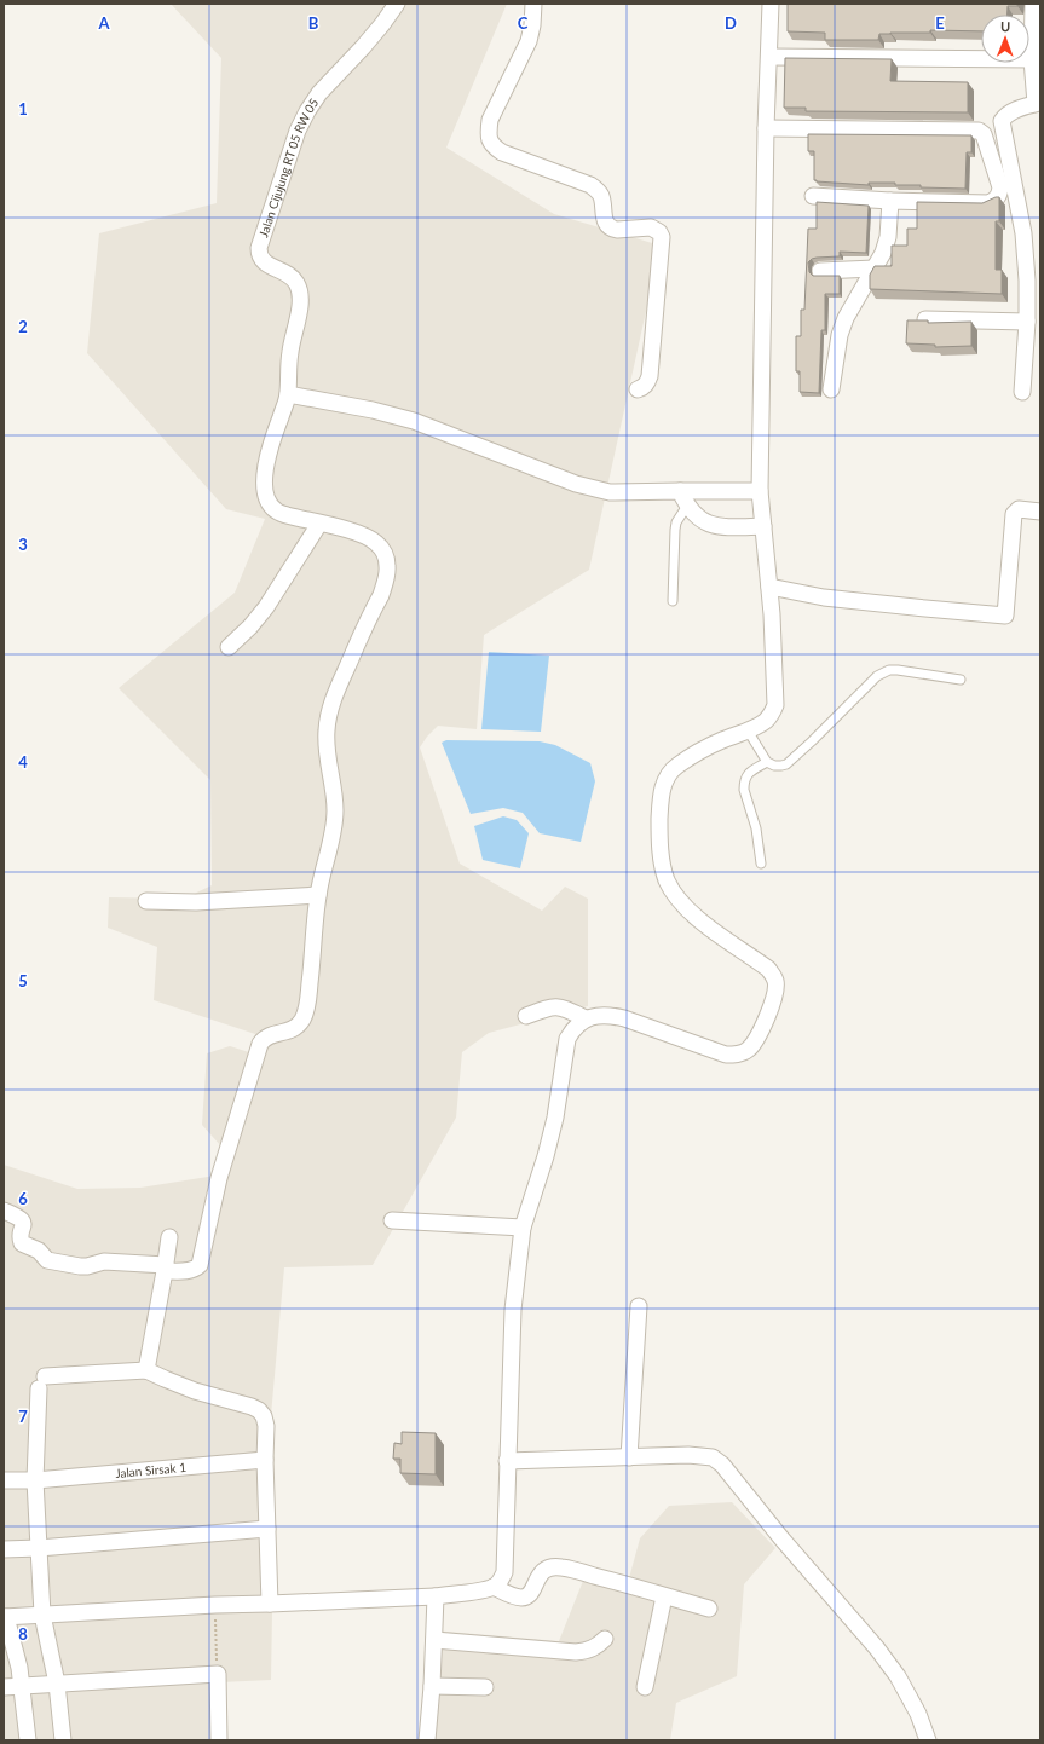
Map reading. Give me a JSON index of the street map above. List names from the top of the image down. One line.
{"streets":{"street":["Jalan Cijujung RT 05 RW 05","Jalan Sirsak 1"]},"north":"top","grid":{"columns":["A","B","C","D","E"],"rows":["1","2","3","4","5","6","7","8"]}}
